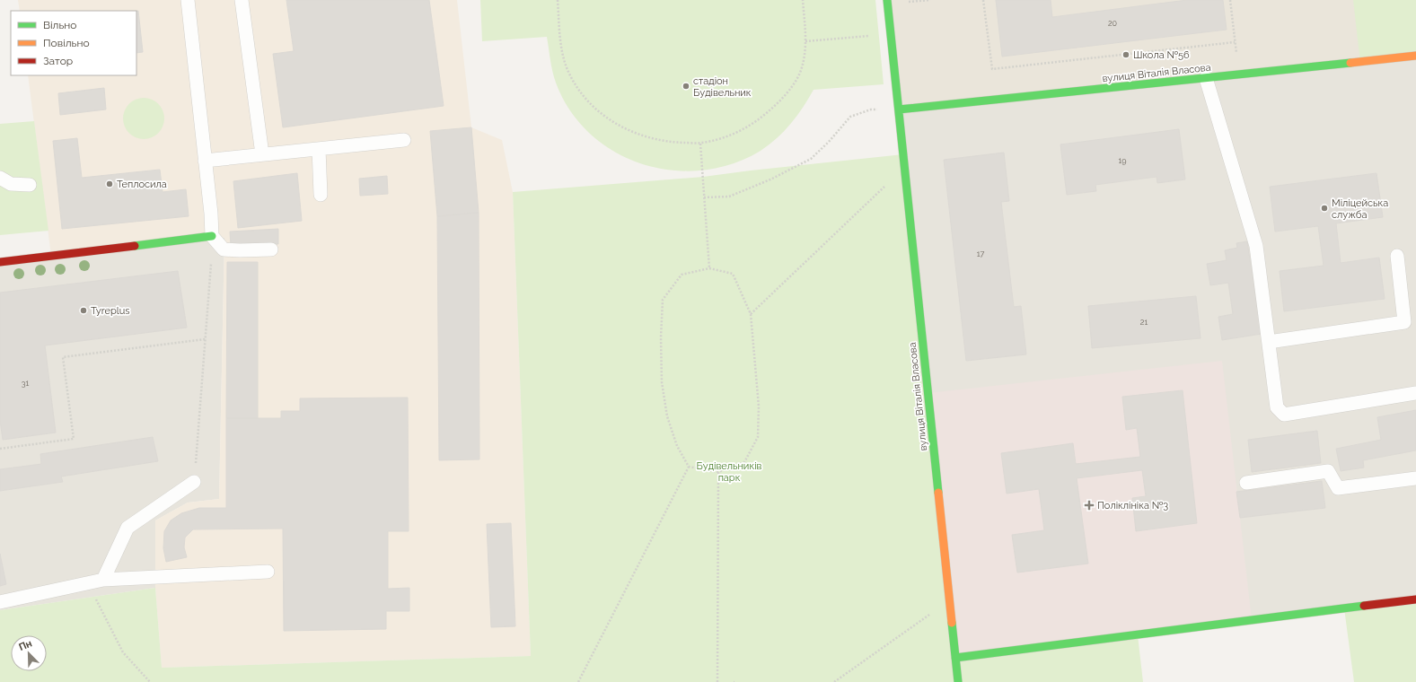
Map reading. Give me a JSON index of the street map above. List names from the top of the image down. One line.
{"streets":{"street":["вулиця Віталія Власова"]},"parks":["Будівельників парк"],"places":{"other":["Школа №56","стадіон Будівельник","Теплосила","Міліцейська служба","Tyreplus"],"health":["Поліклініка №3"]},"house_numbers":["20","19","17","21","31"],"legend":["Вільно","Повільно","Затор"],"north":"top left"}
